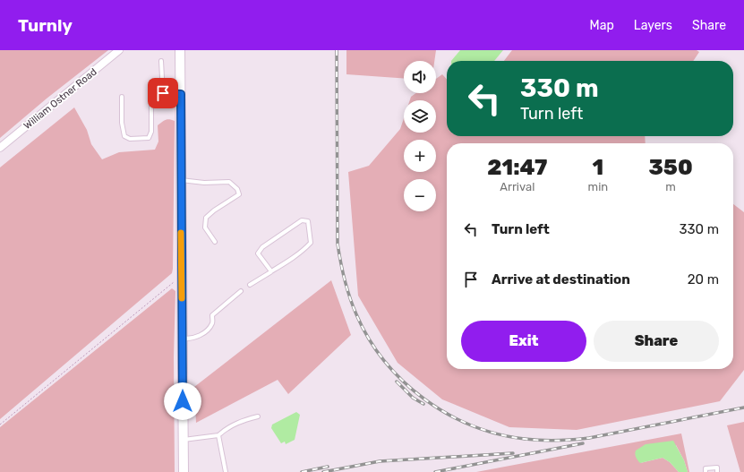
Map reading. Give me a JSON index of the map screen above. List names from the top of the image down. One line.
{"streets":{"street":["William Ostner Road"]},"page":{"header":"Turnly","nav":["Map","Layers","Share"],"map_buttons":["+","−"],"turn":["330 m","Turn left"],"eta":["21:47","Arrival","1","min","350","m"],"list":[{"name":"Turn left","value":"330 m"},{"name":"Arrive at destination","value":"20 m"}],"buttons":["Exit","Share"]}}
